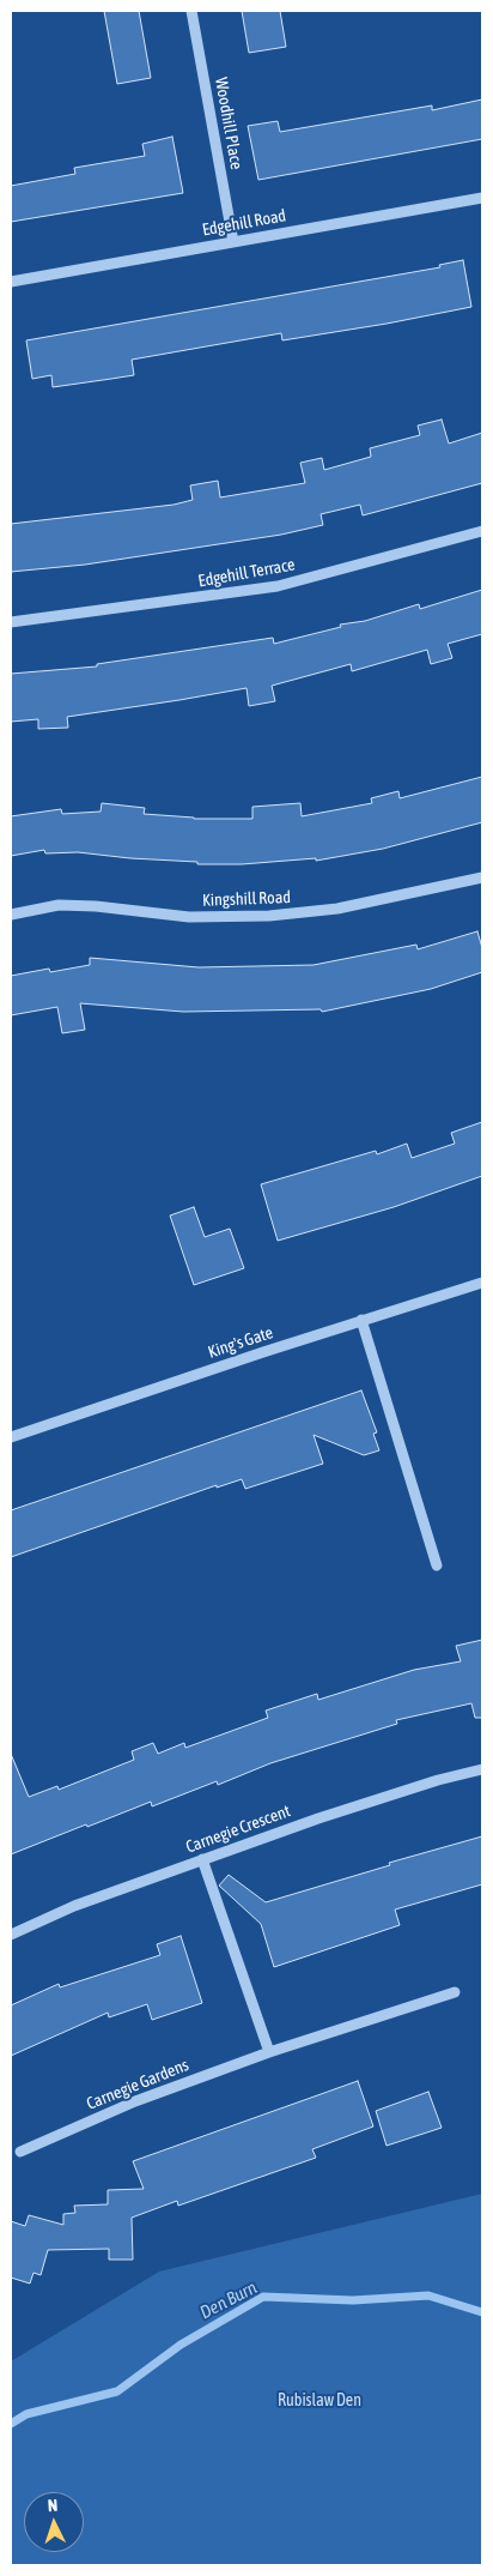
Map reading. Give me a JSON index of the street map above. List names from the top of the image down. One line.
{"streets":{"street":["Woodhill Place","Edgehill Road","Edgehill Terrace","Kingshill Road","King's Gate","Carnegie Crescent","Carnegie Gardens"]},"crossings":[["Woodhill Place","Edgehill Road"]],"water":["Den Burn"],"parks":["Rubislaw Den"],"north":"top"}
